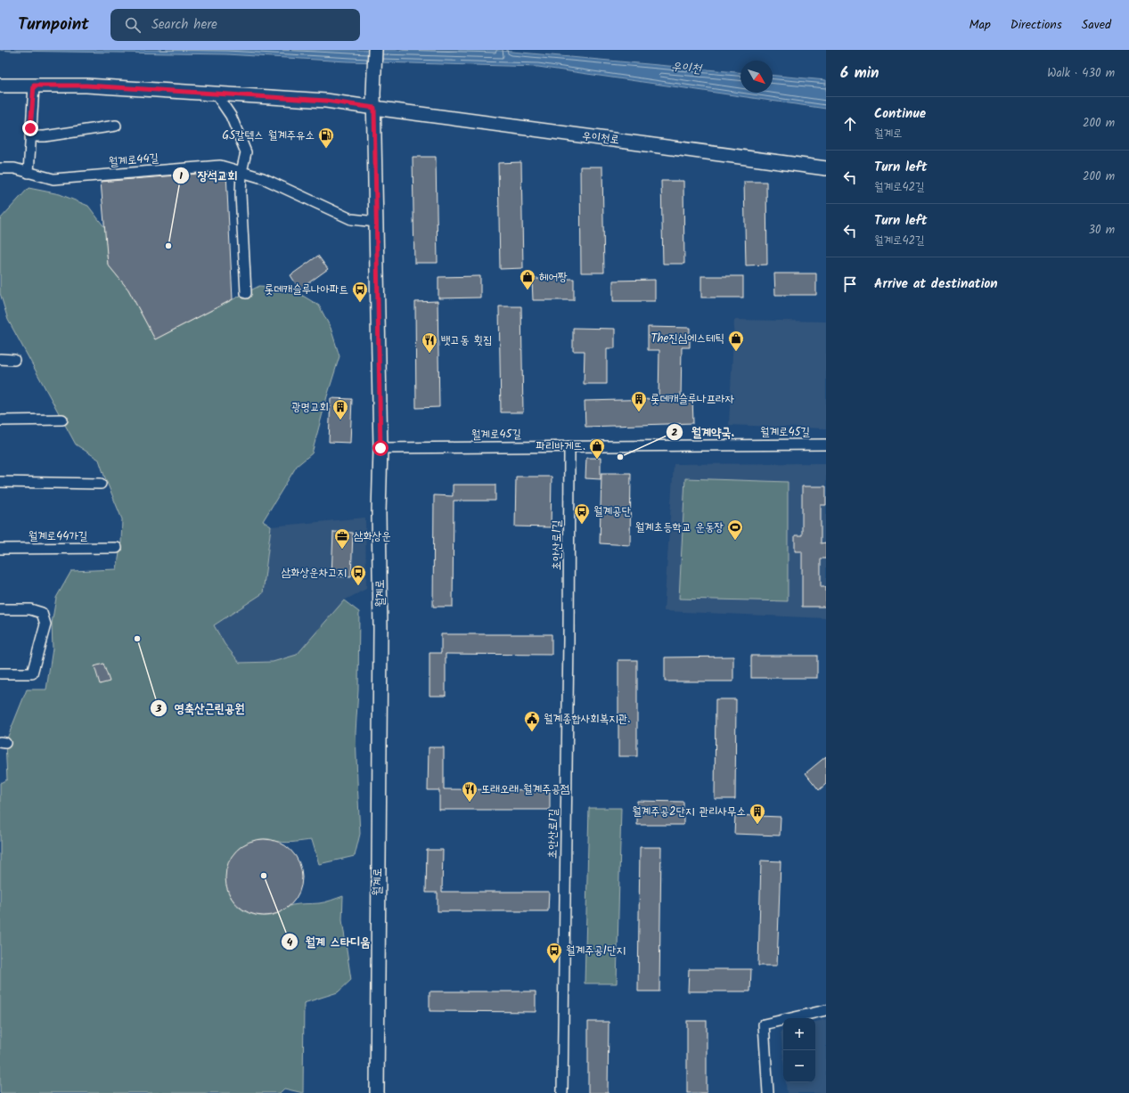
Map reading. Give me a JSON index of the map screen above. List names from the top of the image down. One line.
{"streets":{"main road":["우이천로","월계로"],"street":["월계로44길","월계로45길","월계로44가길","초안산로1길"]},"crossings":[["우이천로","월계로"],["월계로44길","월계로"],["월계로45길","초안산로1길"],["월계로45길","월계로"]],"water":["우이천"],"places":{"fuel station":["GS칼텍스 월계주유소"],"other":["장석교회","월계약국.","영축산근린공원","월계 스타디움"],"shop":["헤어짱","The진심에스테틱","파리바게뜨."],"bus stop":["롯데캐슬루나아파트","월계공단","삼화상운차고지","월계주공1단지"],"restaurant":["뱃고동 횟집","또래오래 월계주공점"],"building":["롯데캐슬루나프라자","광명교회","월계주공2단지 관리사무소"],"sports":["월계초등학교 운동장"],"office":["삼화상운"],"public building":["월계종합사회복지관."]},"north":"bottom right","page":{"header":"Turnpoint","search":"Search here","nav":["Map","Directions","Saved"],"heading":["6 min","Walk · 430 m"],"list":[["Continue","월계로","200 m"],["Turn left","월계로42길","200 m"],["Turn left","월계로42길","30 m"],"Arrive at destination"],"map_buttons":["+","−"]}}
